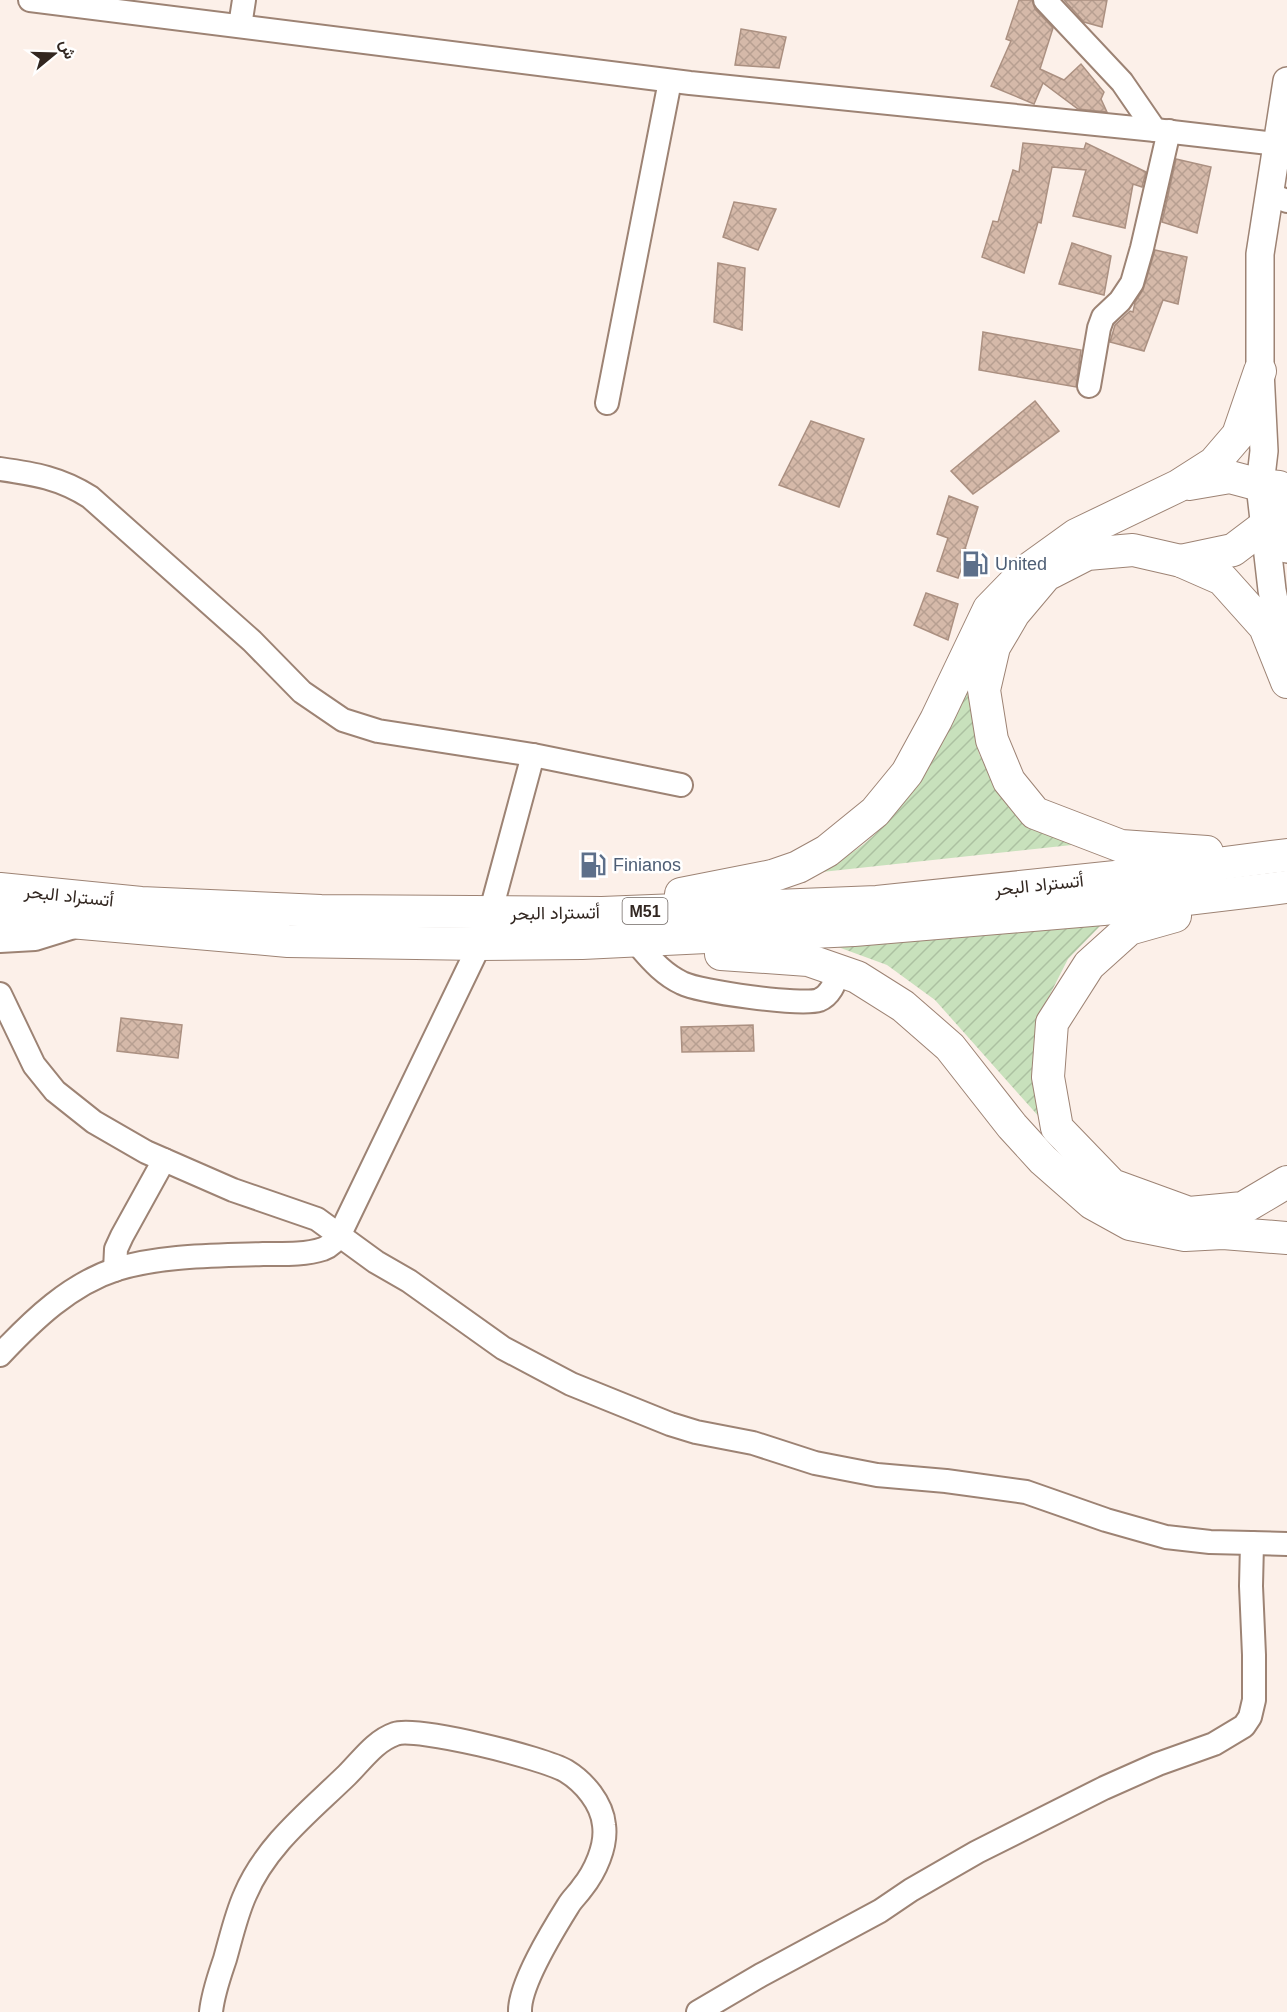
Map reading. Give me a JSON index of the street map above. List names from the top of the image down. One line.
{"streets":{"highway":["أتستراد البحر","M51"]},"places":{"fuel station":["United","Finianos"]},"north":"right"}
